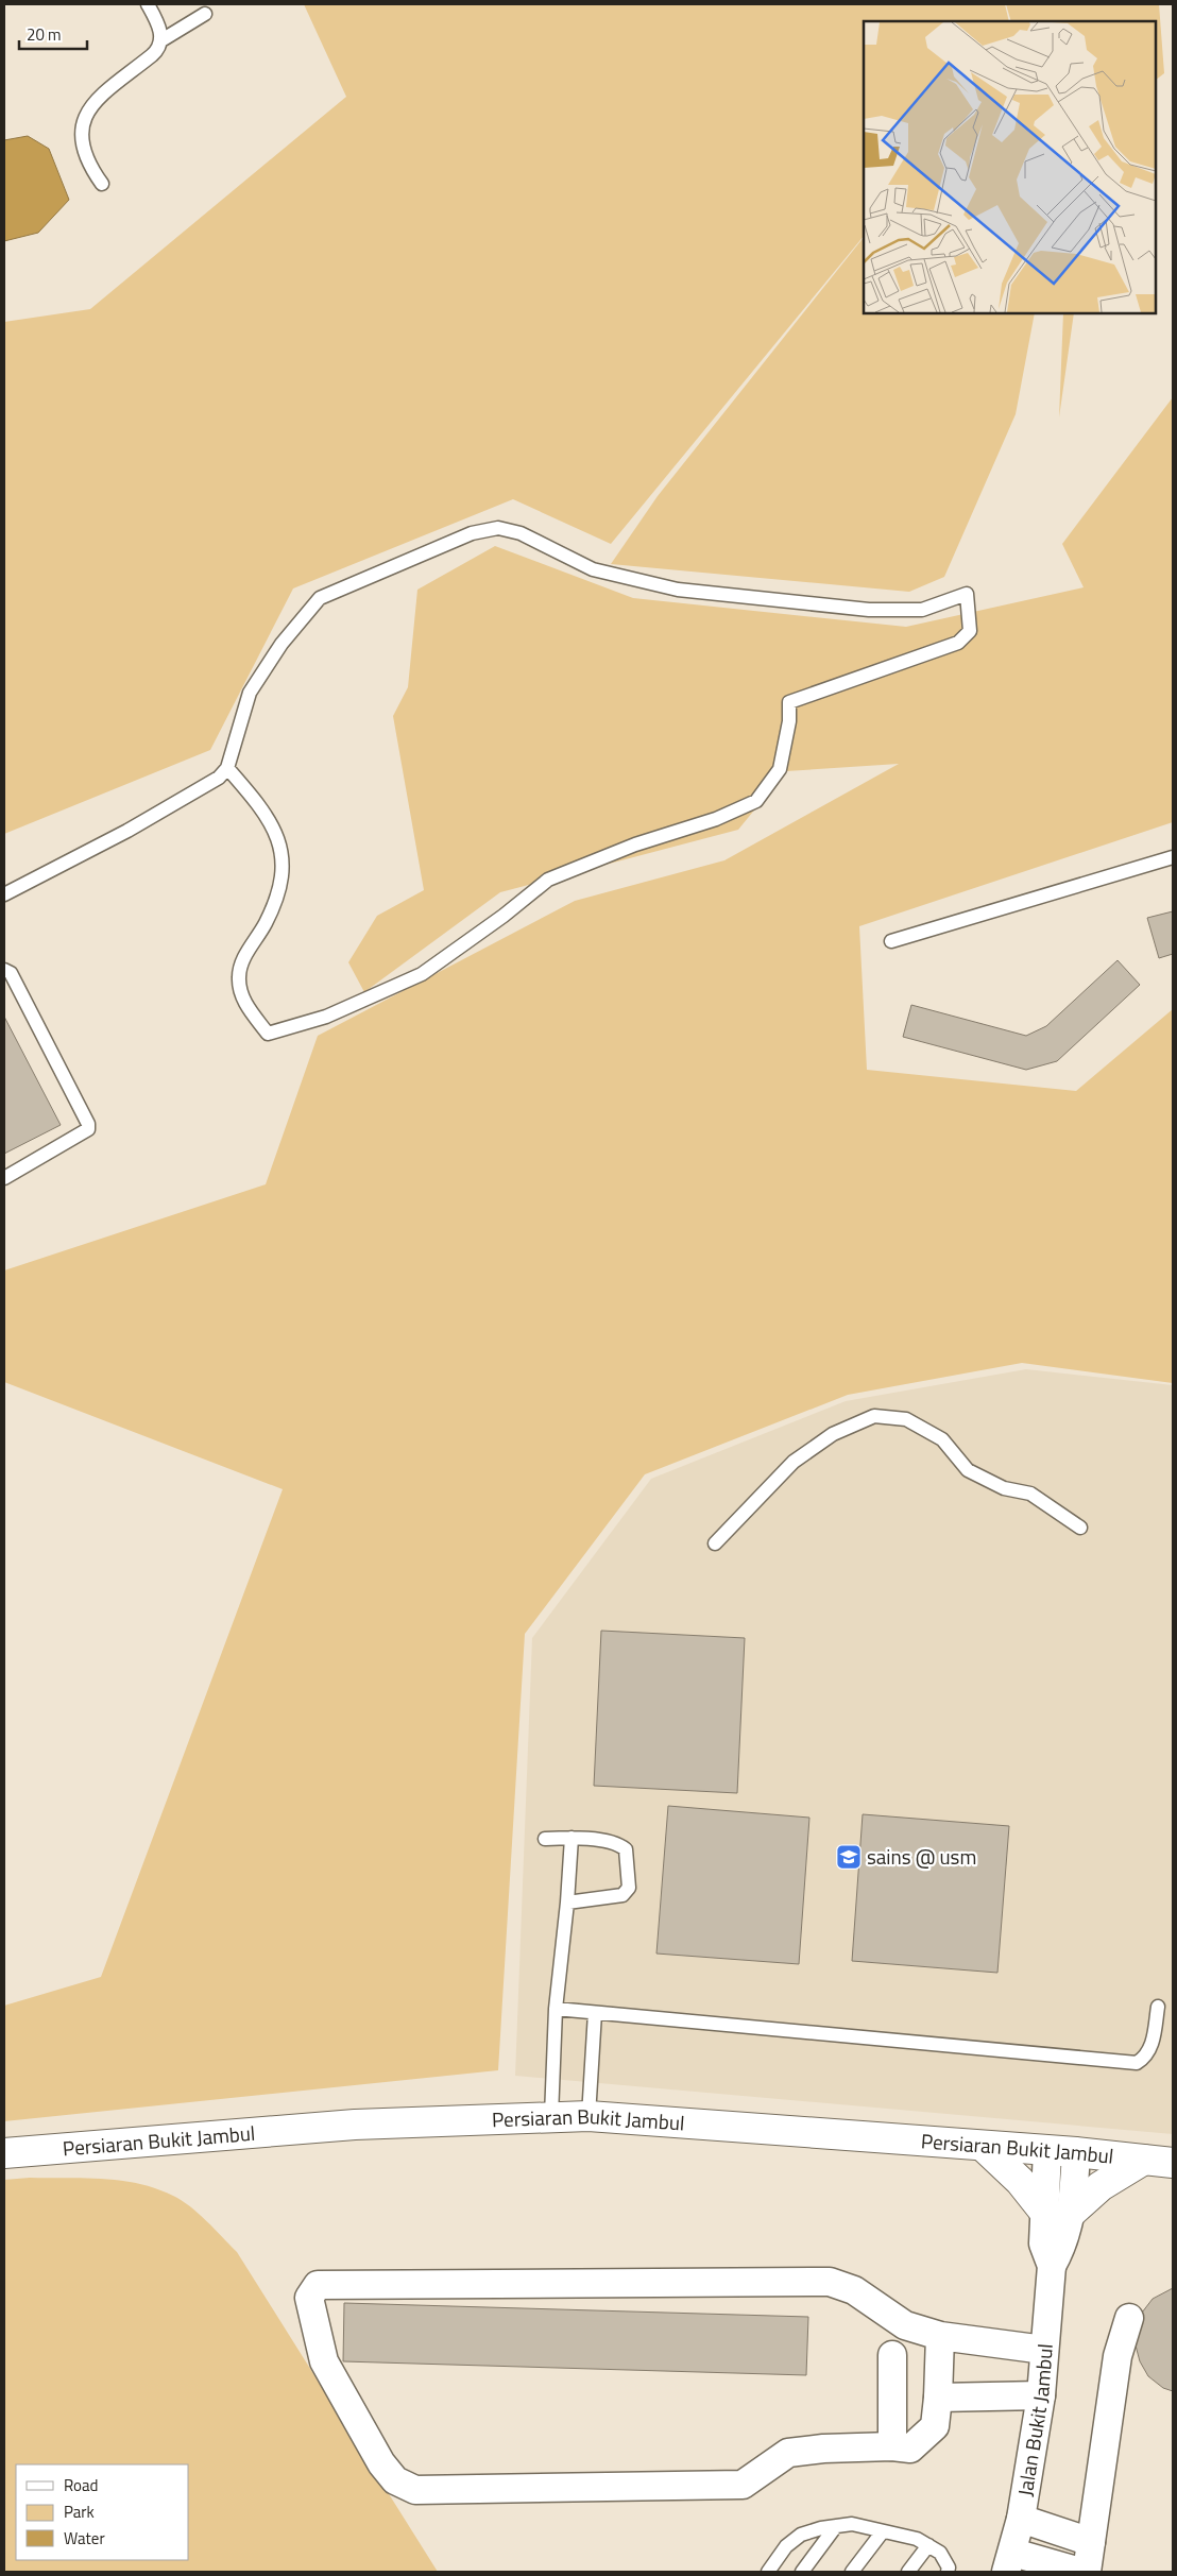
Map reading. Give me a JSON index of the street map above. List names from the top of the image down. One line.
{"streets":{"street":["Persiaran Bukit Jambul","Jalan Bukit Jambul"]},"crossings":[["Persiaran Bukit Jambul","Jalan Bukit Jambul"]],"places":{"school or university":["sains @ usm"]},"legend":["Road","Park","Water"],"scale_bar":"20 m"}
